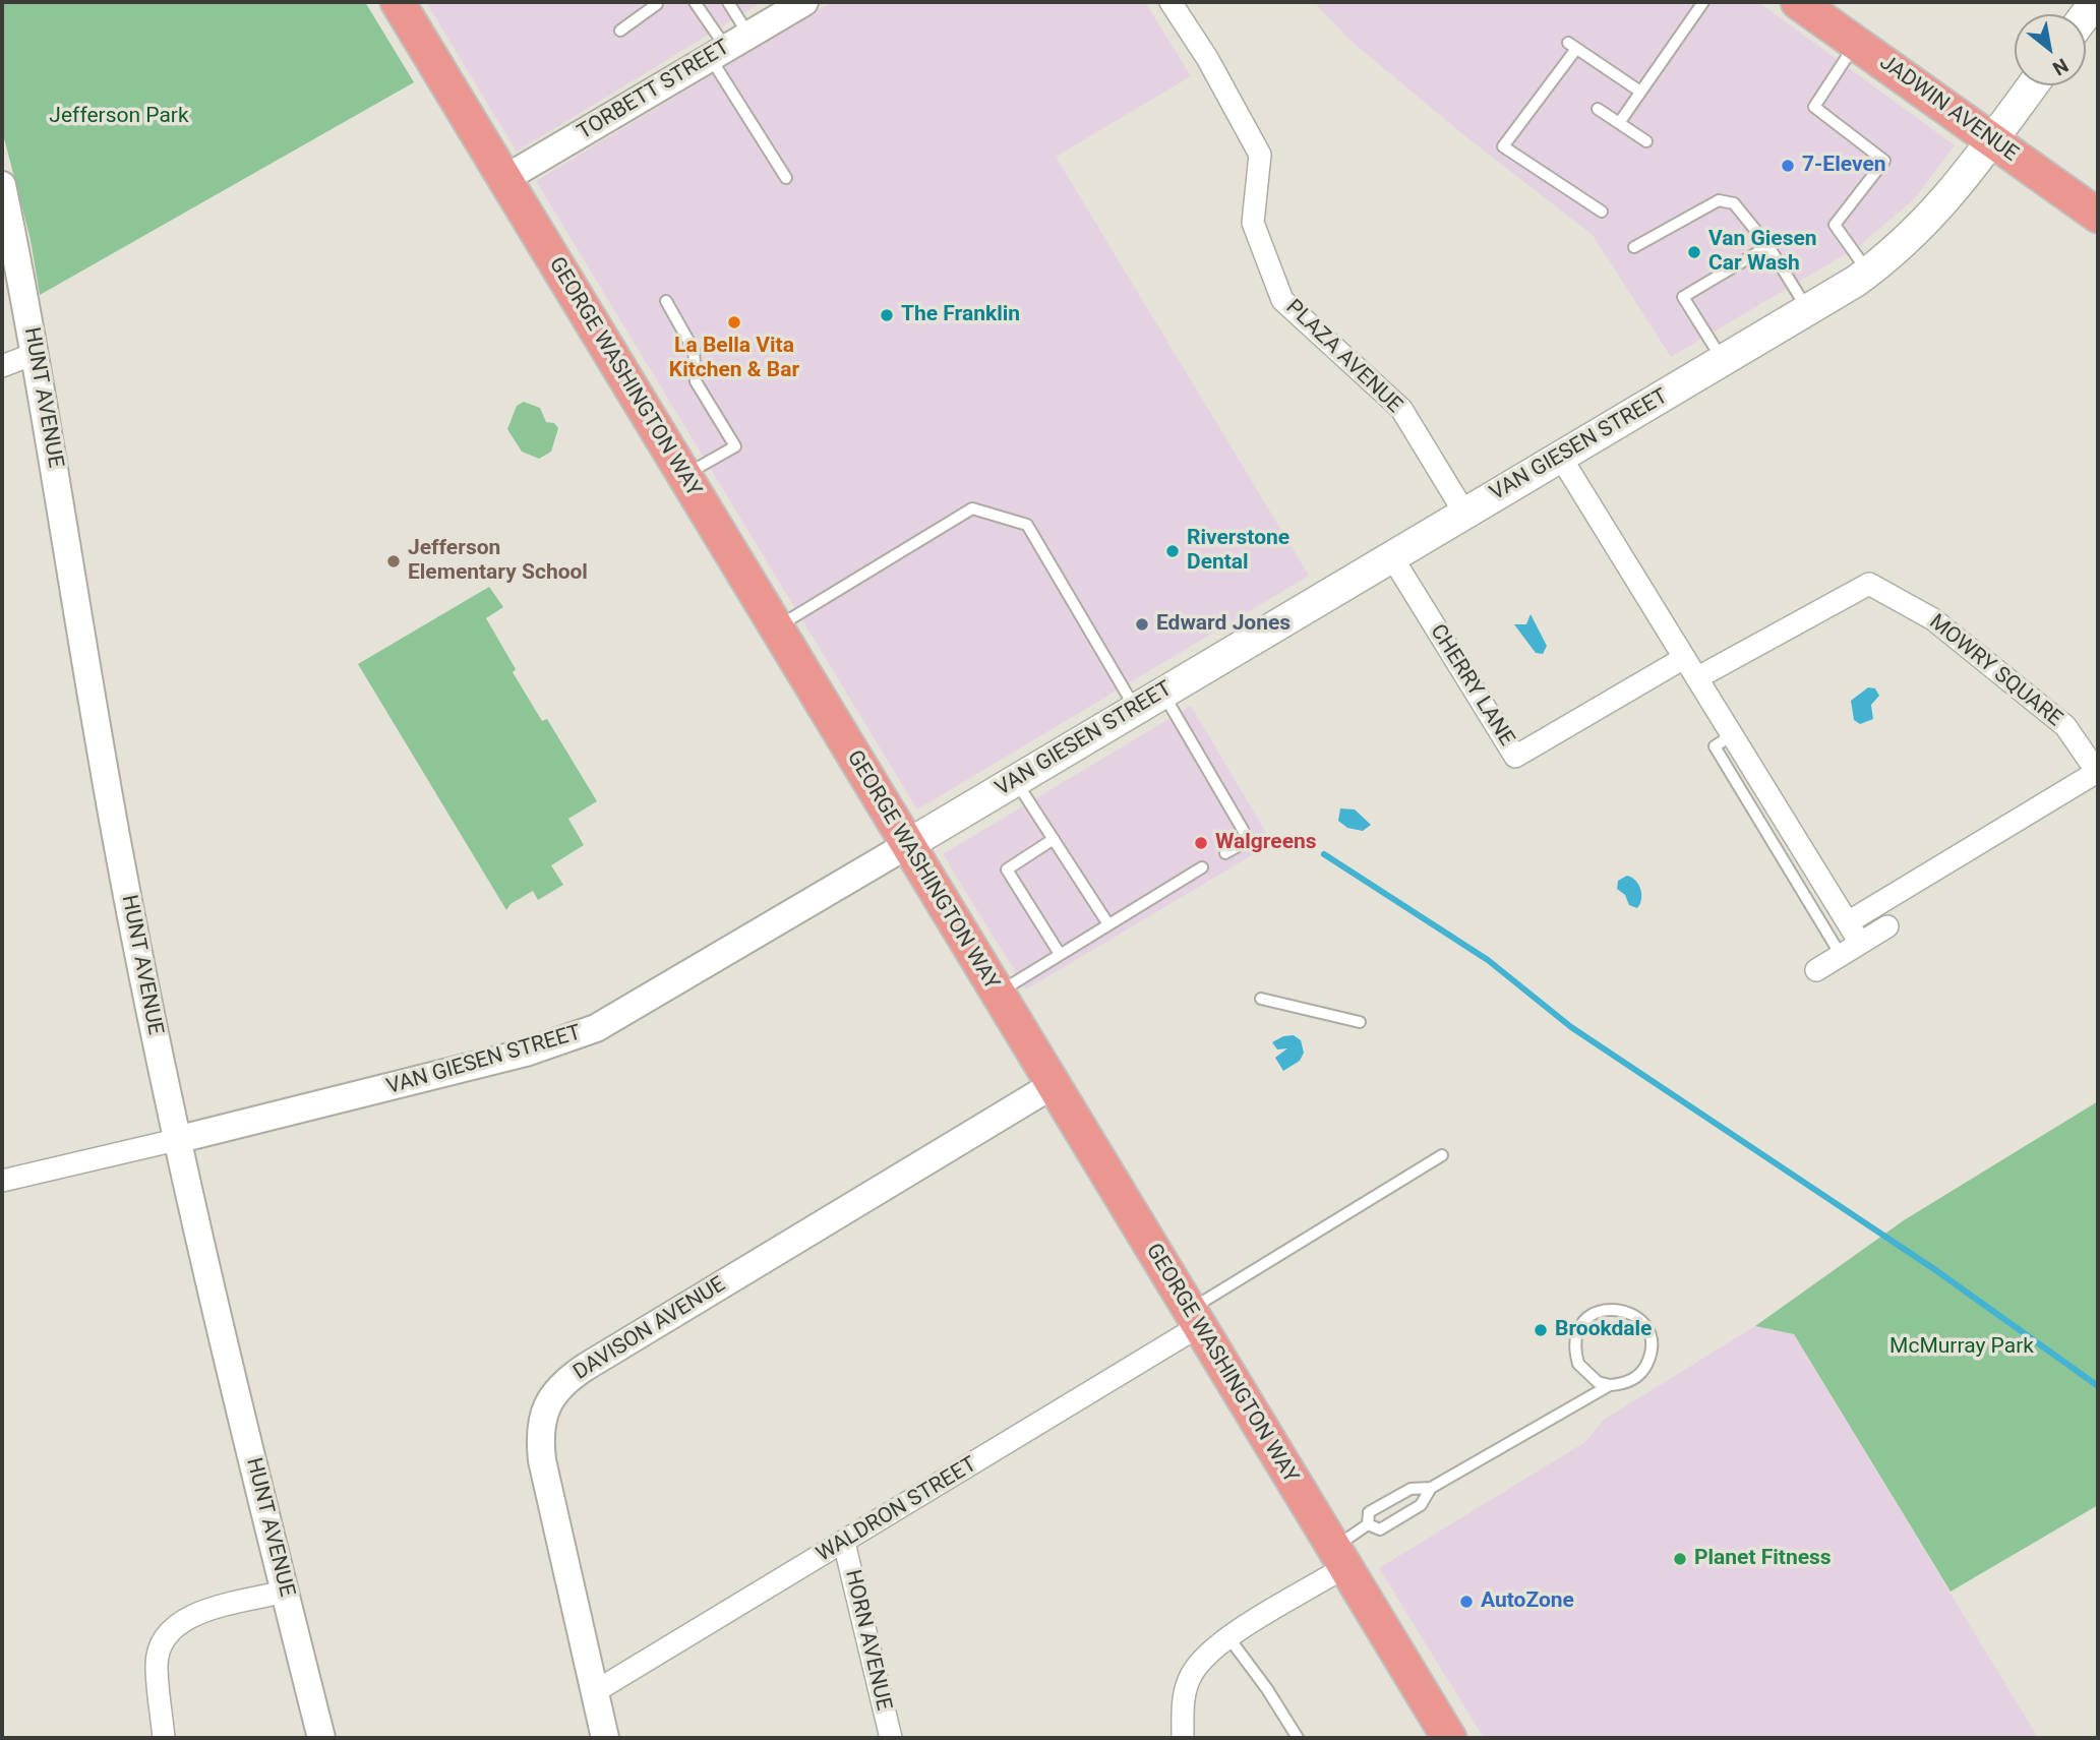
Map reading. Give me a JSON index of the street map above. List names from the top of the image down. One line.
{"streets":{"main road":["JADWIN AVENUE","GEORGE WASHINGTON WAY","VAN GIESEN STREET"],"street":["TORBETT STREET","PLAZA AVENUE","HUNT AVENUE","MOWRY SQUARE","CHERRY LANE","DAVISON AVENUE","WALDRON STREET","HORN AVENUE"]},"crossings":[["TORBETT STREET","GEORGE WASHINGTON WAY"],["JADWIN AVENUE","VAN GIESEN STREET"],["PLAZA AVENUE","VAN GIESEN STREET"],["GEORGE WASHINGTON WAY","VAN GIESEN STREET"],["GEORGE WASHINGTON WAY","DAVISON AVENUE"],["GEORGE WASHINGTON WAY","WALDRON STREET"],["HUNT AVENUE","VAN GIESEN STREET"],["VAN GIESEN STREET","CHERRY LANE"],["DAVISON AVENUE","WALDRON STREET"],["WALDRON STREET","HORN AVENUE"]],"parks":["Jefferson Park","McMurray Park"],"places":["7-Eleven","Van Giesen Car Wash","The Franklin","La Bella Vita Kitchen & Bar","Riverstone Dental","Jefferson Elementary School","Edward Jones","Walgreens","Brookdale","Planet Fitness","AutoZone"],"north":"bottom right"}
